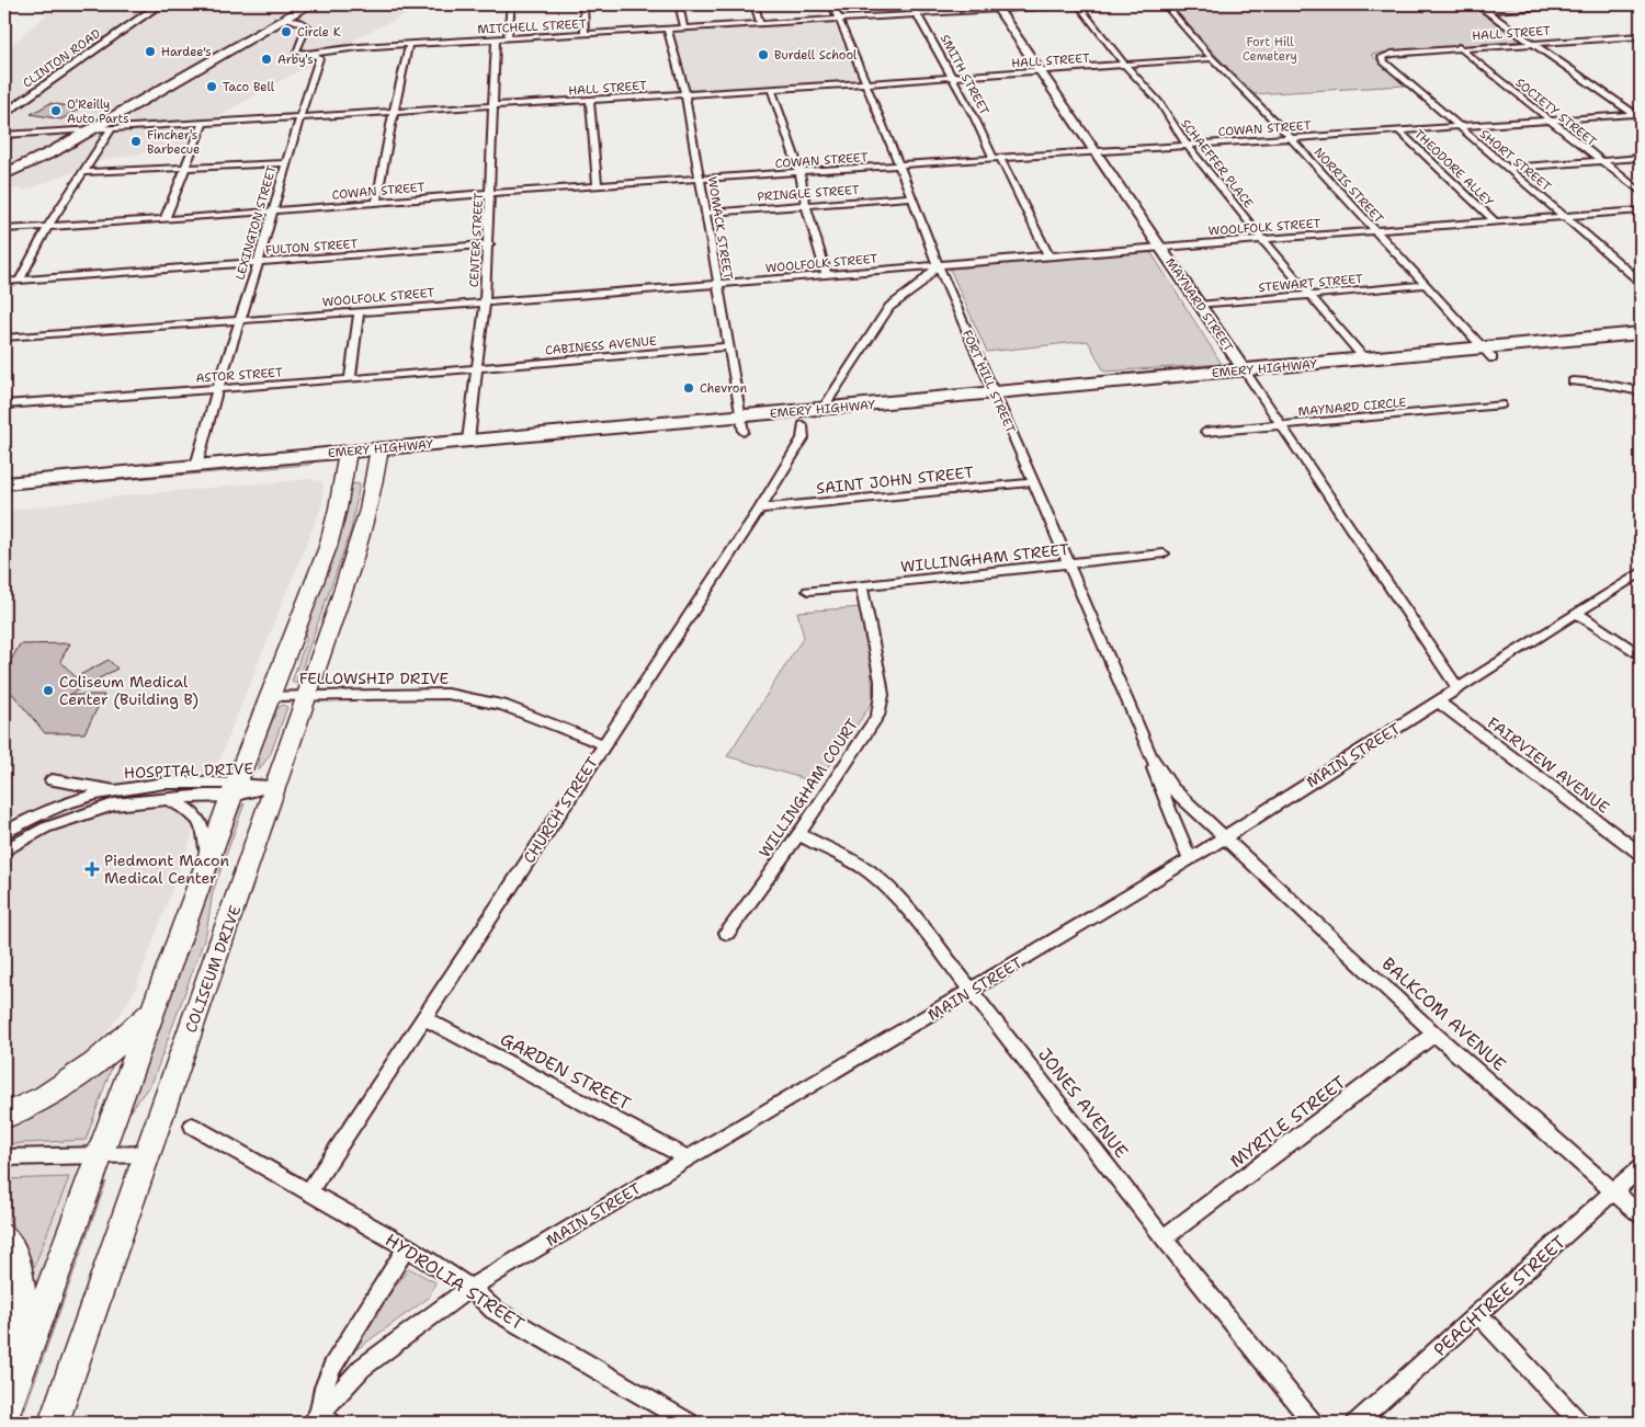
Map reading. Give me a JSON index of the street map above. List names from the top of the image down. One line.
{"streets":{"highway":["EMERY HIGHWAY"],"main road":["COLISEUM DRIVE"],"street":["MITCHELL STREET","HALL STREET","CLINTON ROAD","SMITH STREET","SOCIETY STREET","COWAN STREET","SHORT STREET","SCHAEFFER PLACE","THEODORE ALLEY","NORRIS STREET","PRINGLE STREET","LEXINGTON STREET","WOOLFOLK STREET","WOMACK STREET","CENTER STREET","FULTON STREET","STEWART STREET","MAYNARD STREET","CABINESS AVENUE","ASTOR STREET","FORT HILL STREET","MAYNARD CIRCLE","SAINT JOHN STREET","WILLINGHAM STREET","FELLOWSHIP DRIVE","MAIN STREET","FAIRVIEW AVENUE","HOSPITAL DRIVE","WILLINGHAM COURT","CHURCH STREET","BALKCOM AVENUE","GARDEN STREET","JONES AVENUE","MYRTLE STREET","HYDROLIA STREET","PEACHTREE STREET"]},"crossings":[["MITCHELL STREET","SMITH STREET"],["MITCHELL STREET","SCHAEFFER PLACE"],["MITCHELL STREET","LEXINGTON STREET"],["MITCHELL STREET","WOMACK STREET"],["MITCHELL STREET","CENTER STREET"],["MITCHELL STREET","MAYNARD STREET"],["MITCHELL STREET","FORT HILL STREET"],["HALL STREET","SMITH STREET"],["HALL STREET","SOCIETY STREET"],["HALL STREET","SHORT STREET"],["HALL STREET","SCHAEFFER PLACE"],["HALL STREET","NORRIS STREET"],["HALL STREET","LEXINGTON STREET"],["HALL STREET","WOMACK STREET"],["HALL STREET","CENTER STREET"],["HALL STREET","MAYNARD STREET"],["HALL STREET","FORT HILL STREET"],["SMITH STREET","COWAN STREET"],["SMITH STREET","WOOLFOLK STREET"],["SOCIETY STREET","COWAN STREET"],["COWAN STREET","SHORT STREET"],["COWAN STREET","SCHAEFFER PLACE"],["COWAN STREET","THEODORE ALLEY"],["COWAN STREET","NORRIS STREET"],["COWAN STREET","LEXINGTON STREET"],["COWAN STREET","WOMACK STREET"],["COWAN STREET","CENTER STREET"],["COWAN STREET","MAYNARD STREET"],["COWAN STREET","FORT HILL STREET"],["SHORT STREET","WOOLFOLK STREET"],["SCHAEFFER PLACE","WOOLFOLK STREET"],["SCHAEFFER PLACE","STEWART STREET"],["SCHAEFFER PLACE","EMERY HIGHWAY"],["THEODORE ALLEY","WOOLFOLK STREET"],["NORRIS STREET","WOOLFOLK STREET"],["NORRIS STREET","STEWART STREET"],["NORRIS STREET","EMERY HIGHWAY"],["PRINGLE STREET","WOMACK STREET"],["PRINGLE STREET","FORT HILL STREET"],["LEXINGTON STREET","WOOLFOLK STREET"],["LEXINGTON STREET","FULTON STREET"],["LEXINGTON STREET","EMERY HIGHWAY"],["LEXINGTON STREET","ASTOR STREET"],["WOOLFOLK STREET","WOMACK STREET"],["WOOLFOLK STREET","CENTER STREET"],["WOOLFOLK STREET","MAYNARD STREET"],["WOOLFOLK STREET","FORT HILL STREET"],["WOMACK STREET","CABINESS AVENUE"],["WOMACK STREET","EMERY HIGHWAY"],["CENTER STREET","FULTON STREET"],["CENTER STREET","CABINESS AVENUE"],["CENTER STREET","EMERY HIGHWAY"],["CENTER STREET","ASTOR STREET"],["STEWART STREET","MAYNARD STREET"],["MAYNARD STREET","EMERY HIGHWAY"],["MAYNARD STREET","MAYNARD CIRCLE"],["MAYNARD STREET","MAIN STREET"],["CABINESS AVENUE","ASTOR STREET"],["EMERY HIGHWAY","FORT HILL STREET"],["EMERY HIGHWAY","CHURCH STREET"],["EMERY HIGHWAY","COLISEUM DRIVE"],["FORT HILL STREET","SAINT JOHN STREET"],["FORT HILL STREET","WILLINGHAM STREET"],["FORT HILL STREET","MAIN STREET"],["FORT HILL STREET","BALKCOM AVENUE"],["SAINT JOHN STREET","CHURCH STREET"],["WILLINGHAM STREET","WILLINGHAM COURT"],["FELLOWSHIP DRIVE","CHURCH STREET"],["FELLOWSHIP DRIVE","COLISEUM DRIVE"],["MAIN STREET","FAIRVIEW AVENUE"],["MAIN STREET","BALKCOM AVENUE"],["MAIN STREET","GARDEN STREET"],["MAIN STREET","JONES AVENUE"],["MAIN STREET","HYDROLIA STREET"],["HOSPITAL DRIVE","COLISEUM DRIVE"],["WILLINGHAM COURT","JONES AVENUE"],["CHURCH STREET","GARDEN STREET"],["CHURCH STREET","HYDROLIA STREET"],["BALKCOM AVENUE","MYRTLE STREET"],["BALKCOM AVENUE","PEACHTREE STREET"],["JONES AVENUE","MYRTLE STREET"]],"parks":["Fort Hill Cemetery"],"places":{"other":["Circle K","Hardee's","Burdell School","Arby's","Taco Bell","O'Reilly Auto Parts","Fincher's Barbecue","Chevron","Coliseum Medical Center (Building B)"],"health":["Piedmont Macon Medical Center"]}}
